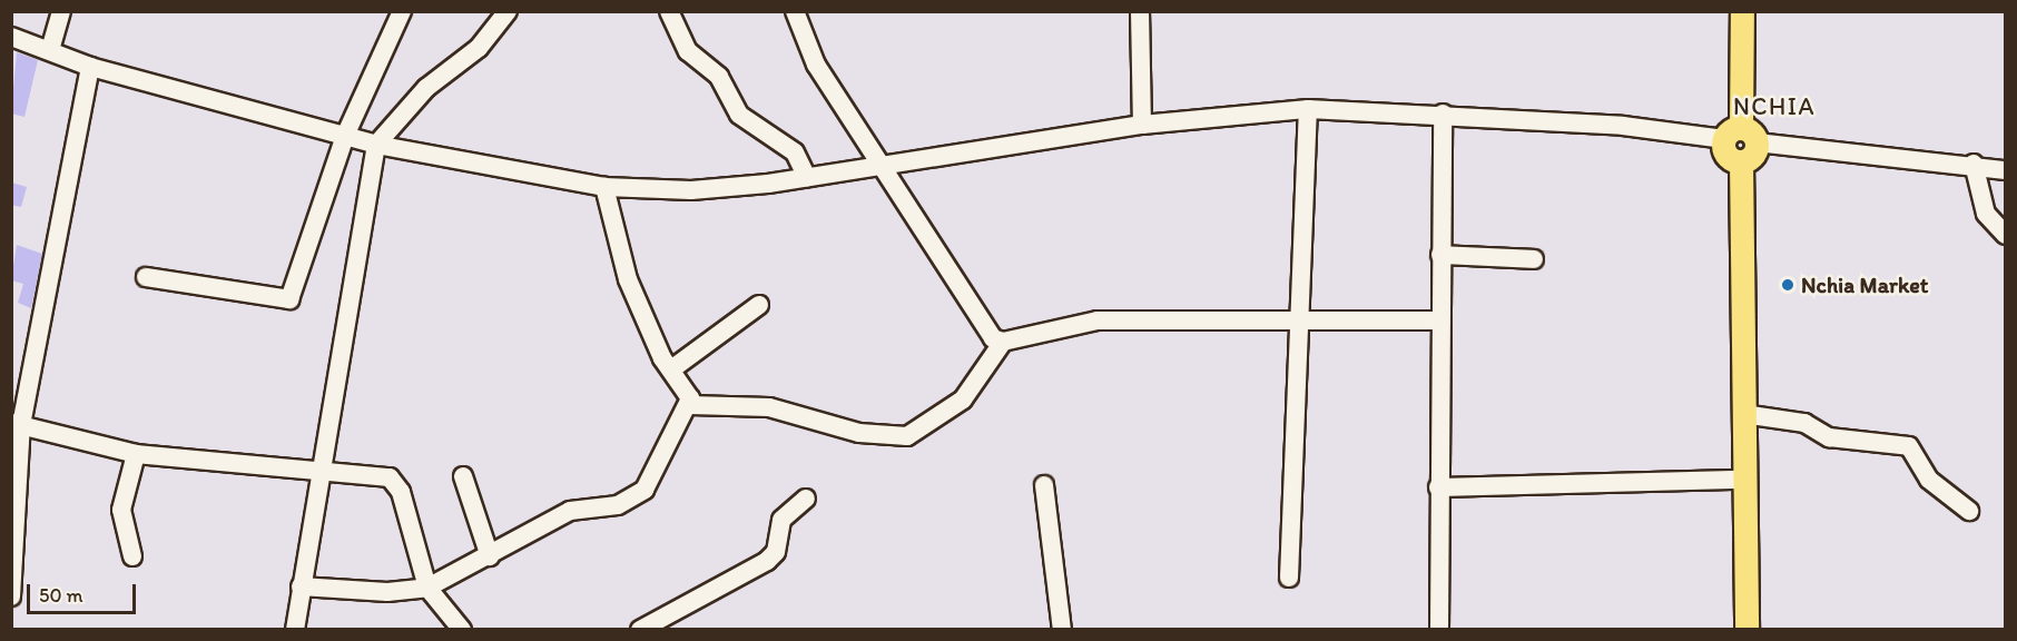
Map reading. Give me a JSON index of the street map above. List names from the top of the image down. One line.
{"districts":["NCHIA"],"places":["Nchia Market"],"scale_bar":"50 m"}
